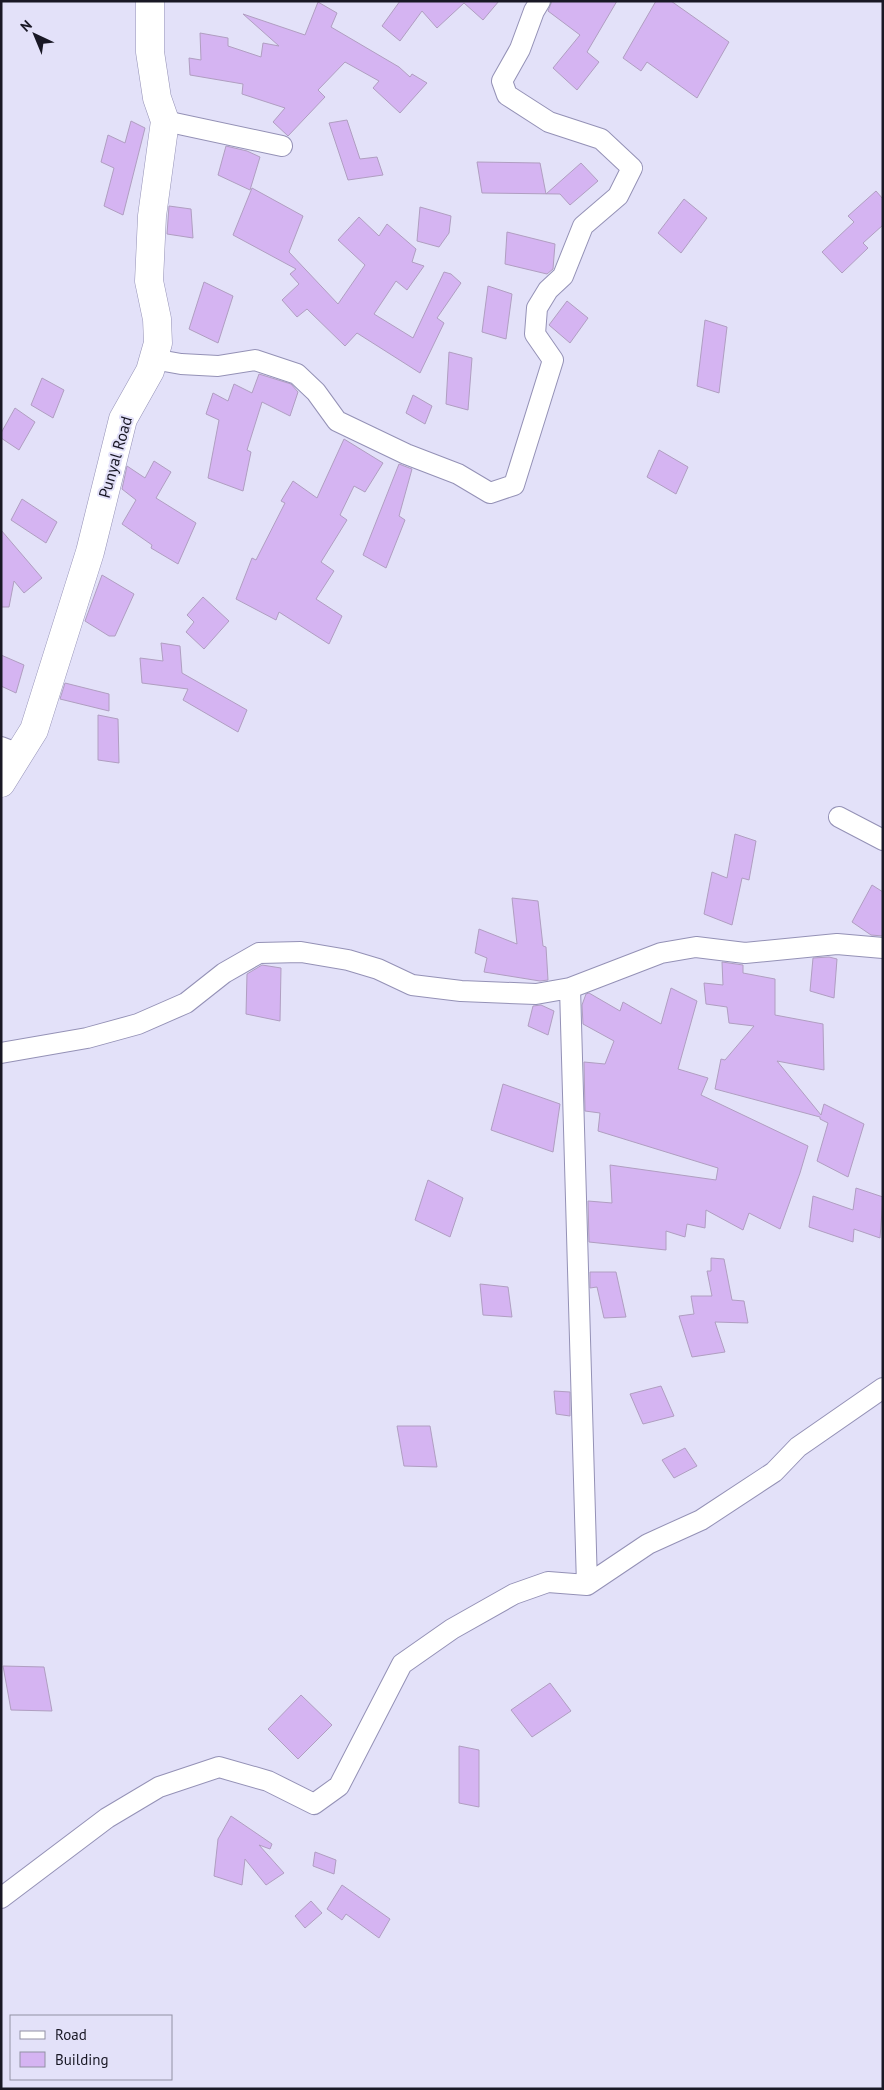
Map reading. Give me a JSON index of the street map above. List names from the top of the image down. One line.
{"streets":{"main road":["Punyal Road"]},"legend":["Road","Building"],"north":"top left"}
